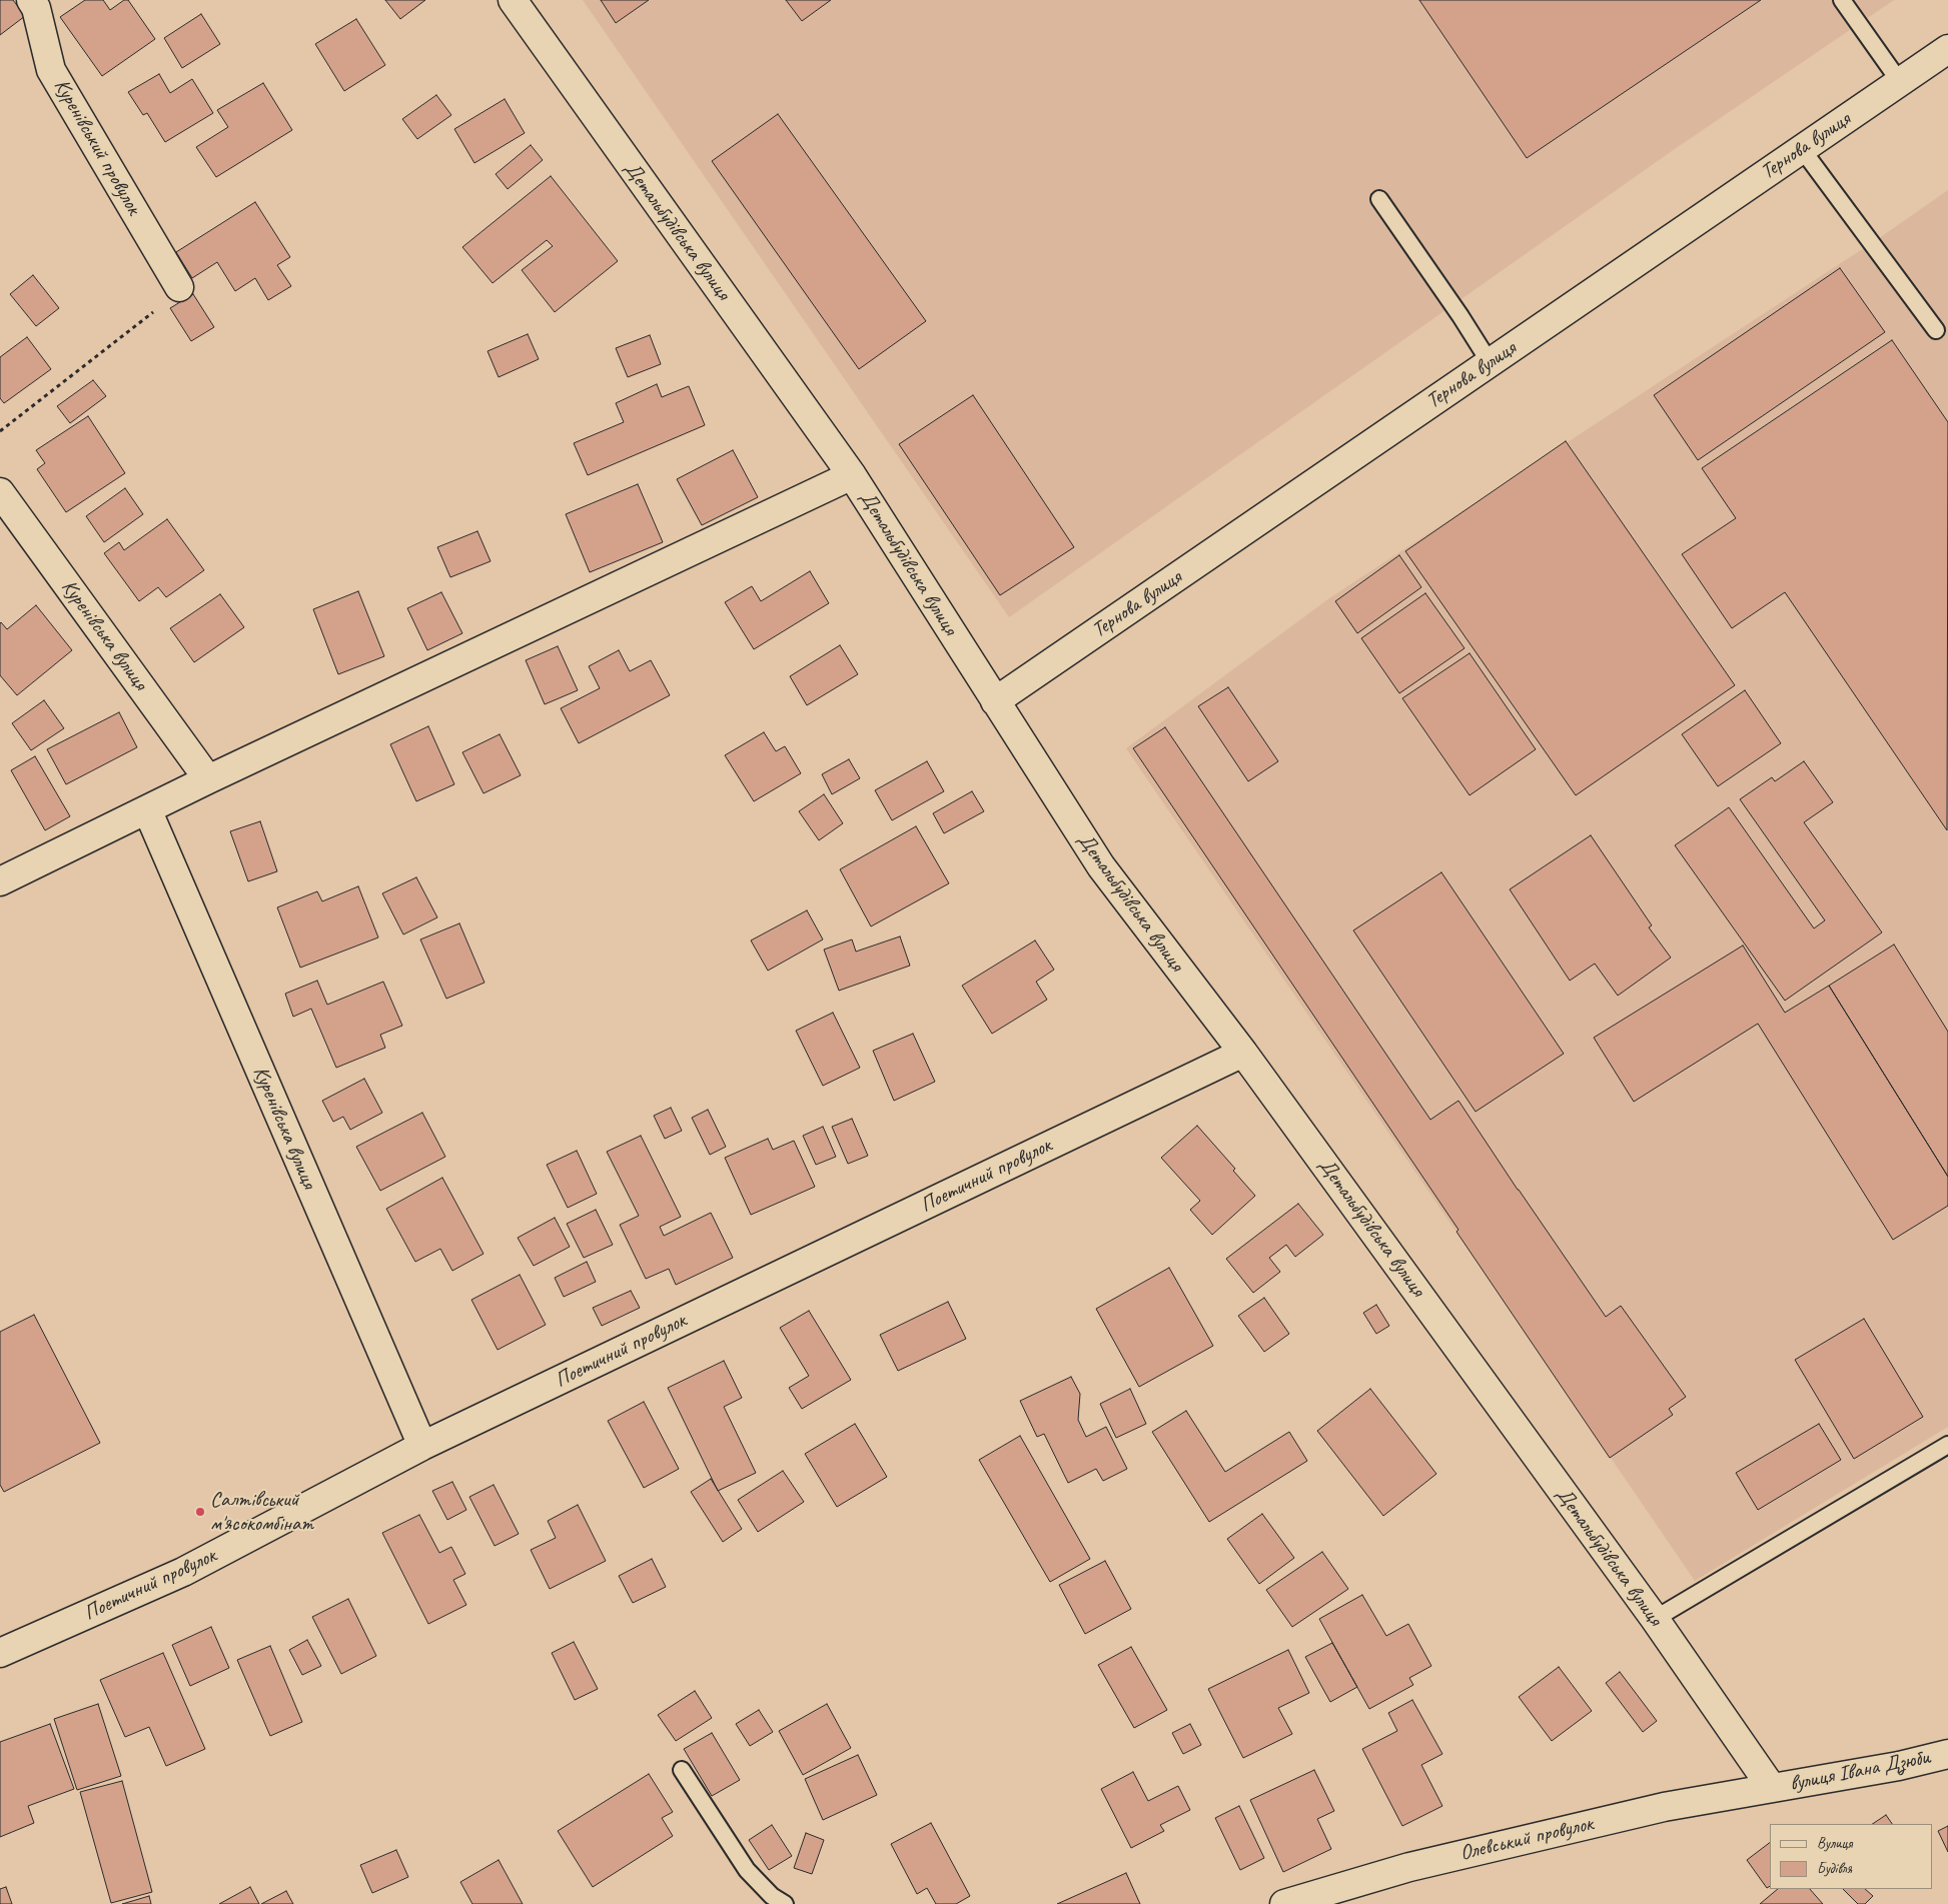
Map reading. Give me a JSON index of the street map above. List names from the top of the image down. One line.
{"streets":{"street":["Тернова вулиця","Куренівський провулок","Детальбудівська вулиця","Куренівська вулиця","Поетичний провулок","вулиця Івана Дзюби","Олевський провулок"]},"crossings":[["Тернова вулиця","Детальбудівська вулиця"],["Детальбудівська вулиця","Поетичний провулок"],["Детальбудівська вулиця","вулиця Івана Дзюби"],["Детальбудівська вулиця","Олевський провулок"],["Куренівська вулиця","Поетичний провулок"],["вулиця Івана Дзюби","Олевський провулок"]],"places":["Салтівський м'ясокомбінат"],"legend":["Вулиця","Будівля"]}
